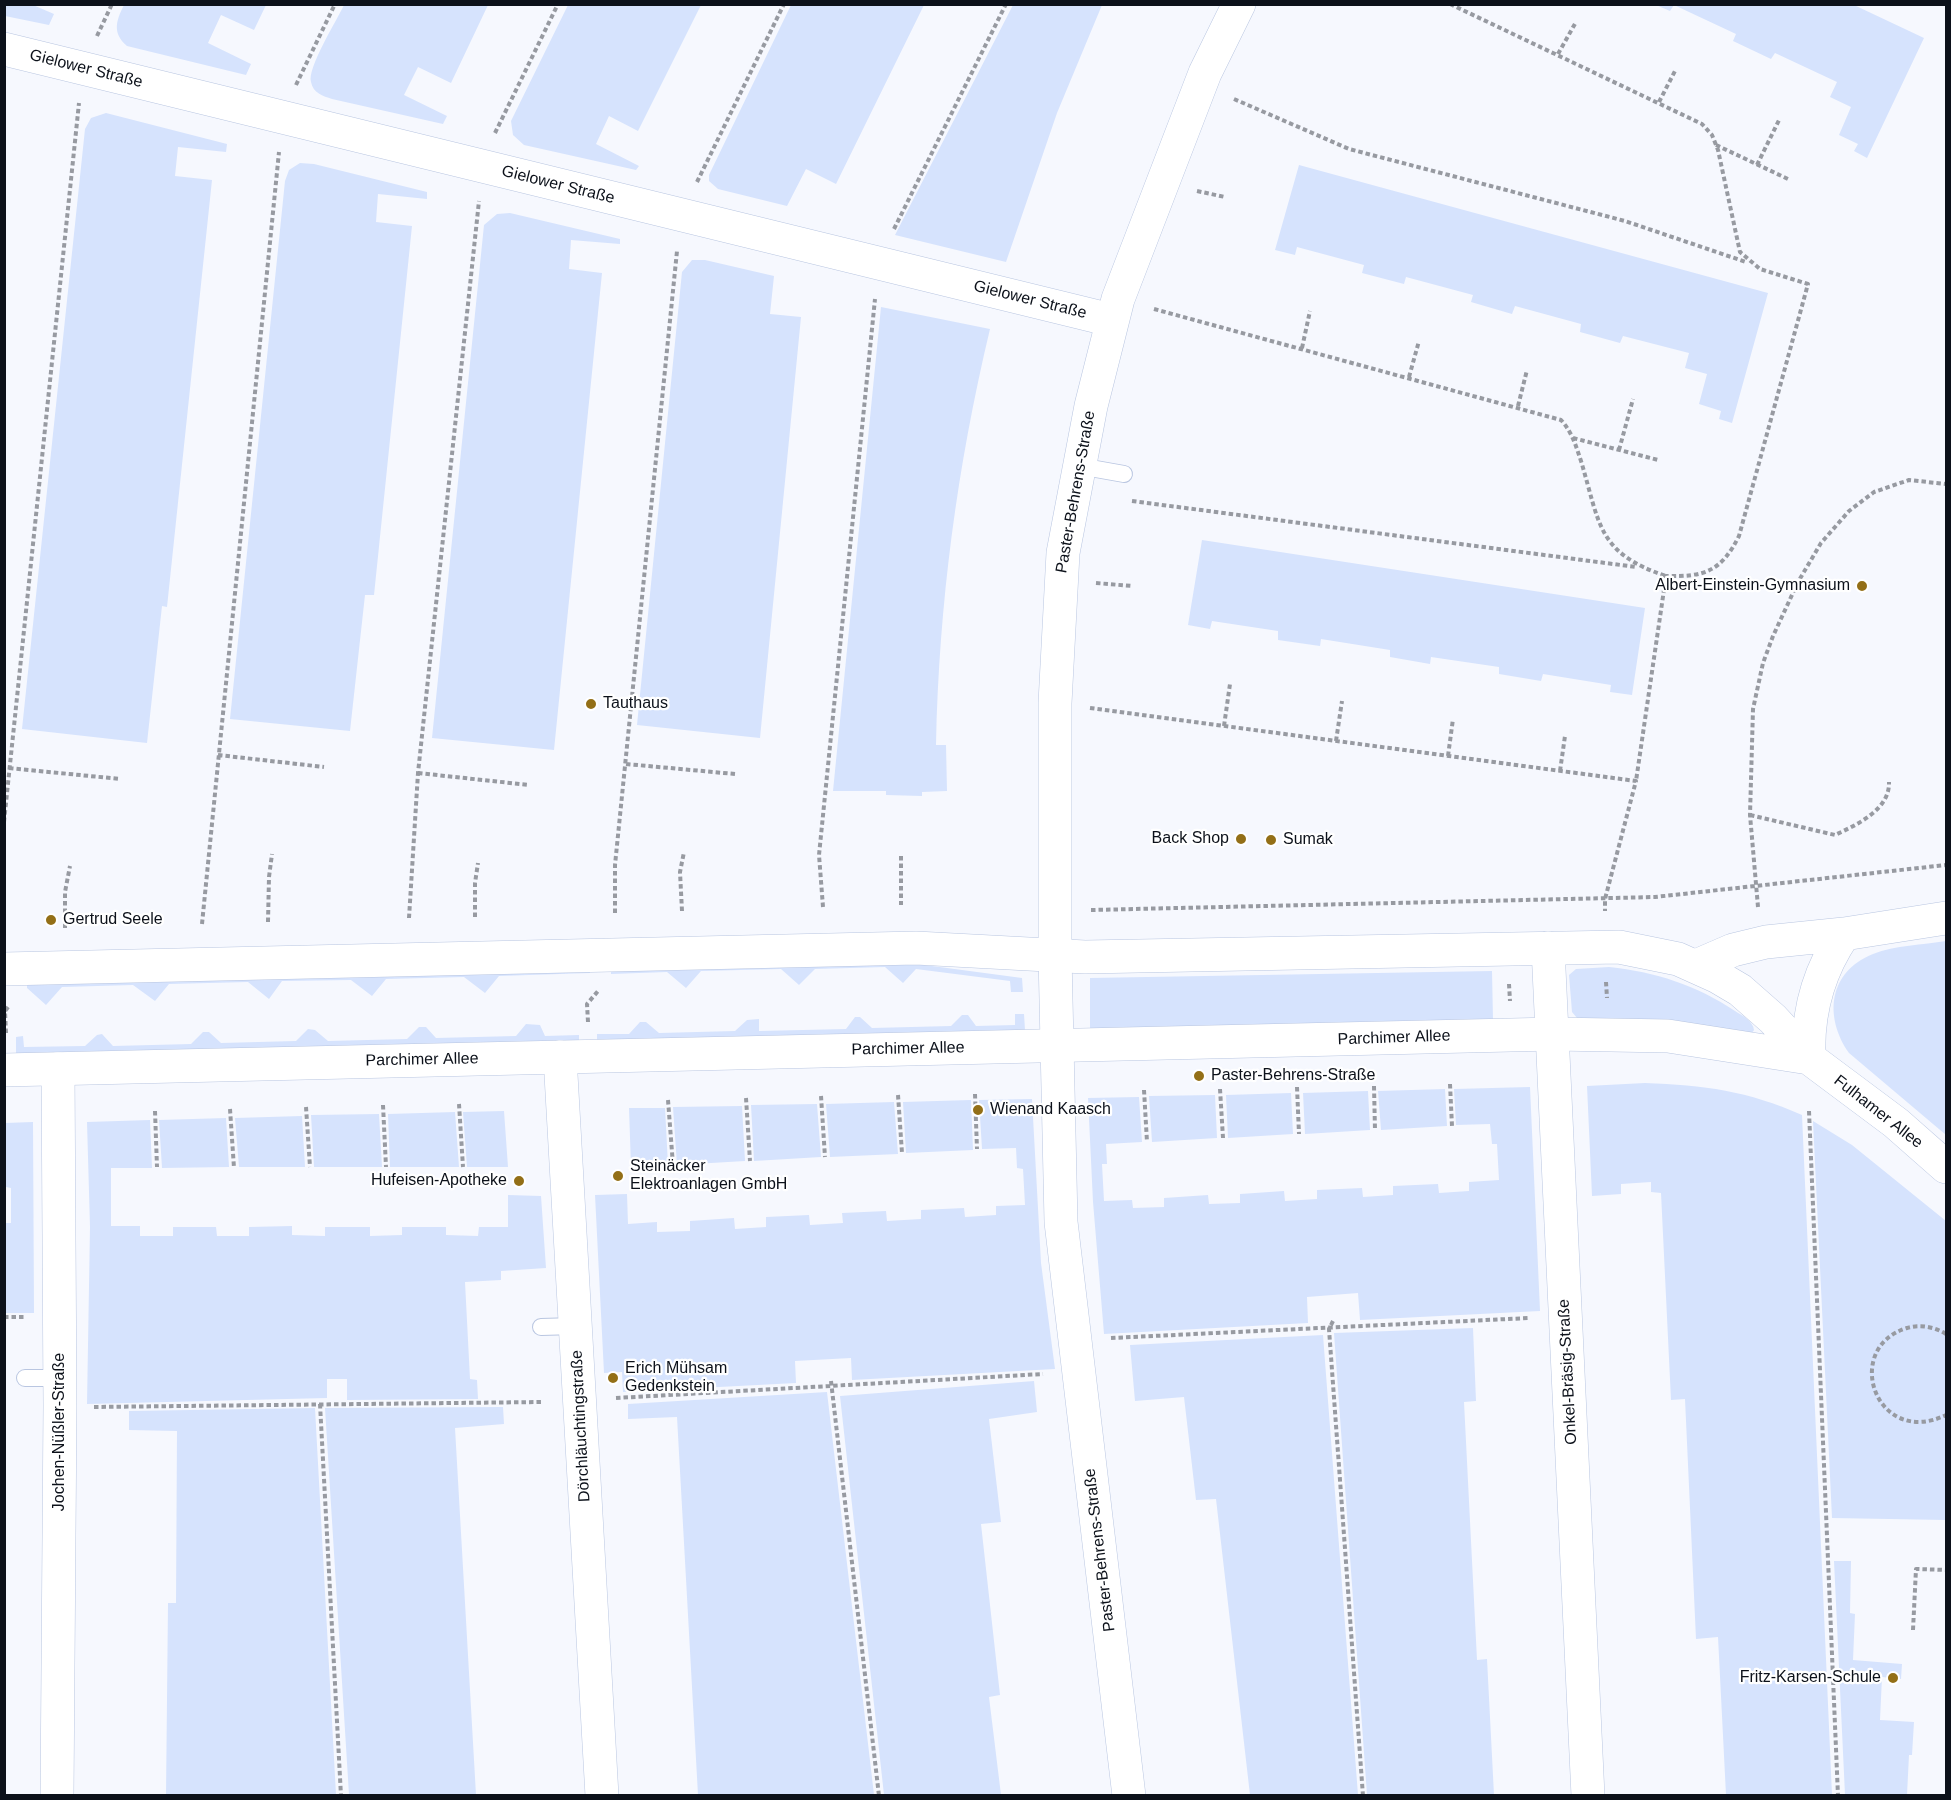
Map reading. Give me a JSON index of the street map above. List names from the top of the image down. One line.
{"streets":{"street":["Gielower Straße","Paster-Behrens-Straße","Parchimer Allee","Fulhamer Allee","Onkel-Bräsig-Straße","Dörchläuchtingstraße","Jochen-Nüßler-Straße"]},"crossings":[["Gielower Straße","Paster-Behrens-Straße"],["Paster-Behrens-Straße","Parchimer Allee"],["Parchimer Allee","Fulhamer Allee"],["Parchimer Allee","Onkel-Bräsig-Straße"],["Parchimer Allee","Dörchläuchtingstraße"],["Parchimer Allee","Jochen-Nüßler-Straße"]],"places":["Albert-Einstein-Gymnasium","Tauthaus","Back Shop","Sumak","Gertrud Seele","Paster-Behrens-Straße","Wienand Kaasch","Steinäcker Elektroanlagen GmbH","Hufeisen-Apotheke","Erich Mühsam Gedenkstein","Fritz-Karsen-Schule"]}
